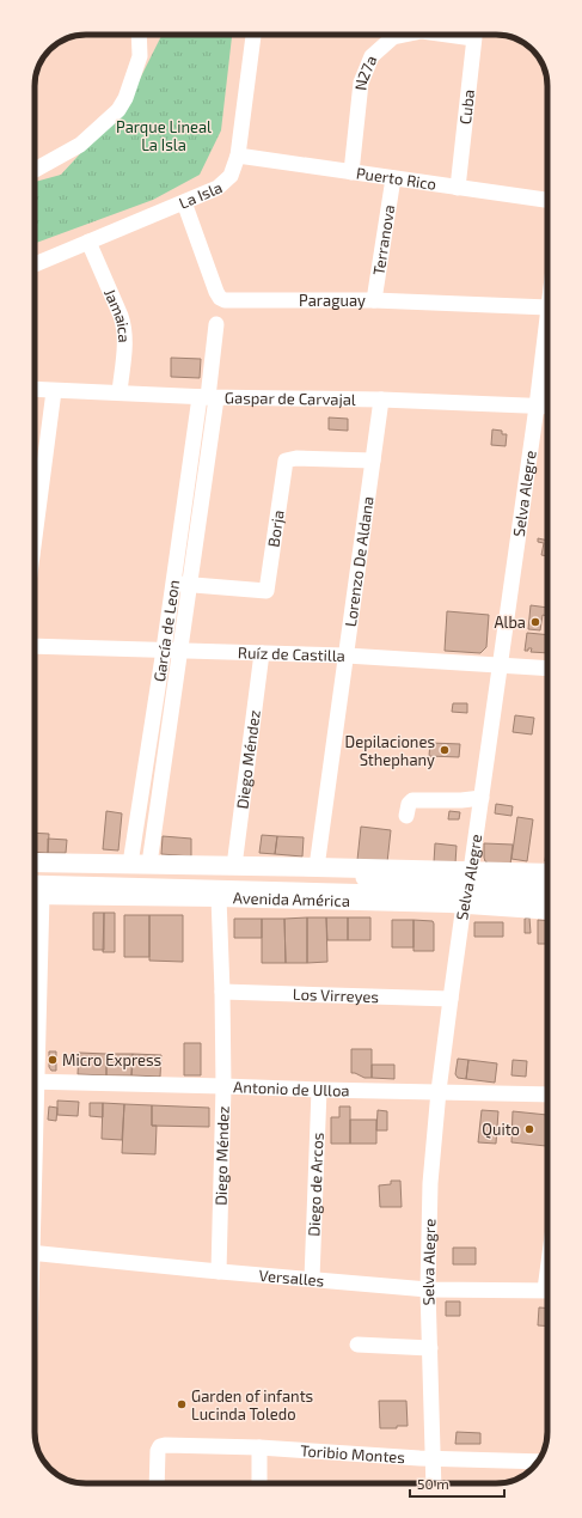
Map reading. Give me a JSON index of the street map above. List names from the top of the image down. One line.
{"streets":{"main road":["Avenida América"],"street":["N27a","Cuba","Puerto Rico","La Isla","Terranova","Paraguay","Jamaica","Gaspar de Carvajal","Selva Alegre","Borja","Lorenzo De Aldana","García de Leon","Ruíz de Castilla","Diego Méndez","Los Virreyes","Antonio de Ulloa","Diego de Arcos","Versalles","Toribio Montes"]},"crossings":[["N27a","Puerto Rico"],["Cuba","Puerto Rico"],["Puerto Rico","La Isla"],["Puerto Rico","Terranova"],["La Isla","Paraguay"],["La Isla","Jamaica"],["Terranova","Paraguay"],["Jamaica","Gaspar de Carvajal"],["Gaspar de Carvajal","Selva Alegre"],["Gaspar de Carvajal","Lorenzo De Aldana"],["Gaspar de Carvajal","García de Leon"],["Selva Alegre","Ruíz de Castilla"],["Selva Alegre","Avenida América"],["Selva Alegre","Los Virreyes"],["Selva Alegre","Antonio de Ulloa"],["Selva Alegre","Versalles"],["Selva Alegre","Toribio Montes"],["Borja","Lorenzo De Aldana"],["Borja","García de Leon"],["Lorenzo De Aldana","Ruíz de Castilla"],["Lorenzo De Aldana","Avenida América"],["García de Leon","Ruíz de Castilla"],["García de Leon","Avenida América"],["Ruíz de Castilla","Diego Méndez"],["Diego Méndez","Avenida América"],["Diego Méndez","Los Virreyes"],["Diego Méndez","Antonio de Ulloa"],["Diego Méndez","Versalles"],["Antonio de Ulloa","Diego de Arcos"],["Diego de Arcos","Versalles"]],"parks":["Parque Lineal La Isla"],"places":["Alba","Depilaciones Sthephany","Micro Express","Quito","Garden of infants Lucinda Toledo"],"scale_bar":"50 m"}
